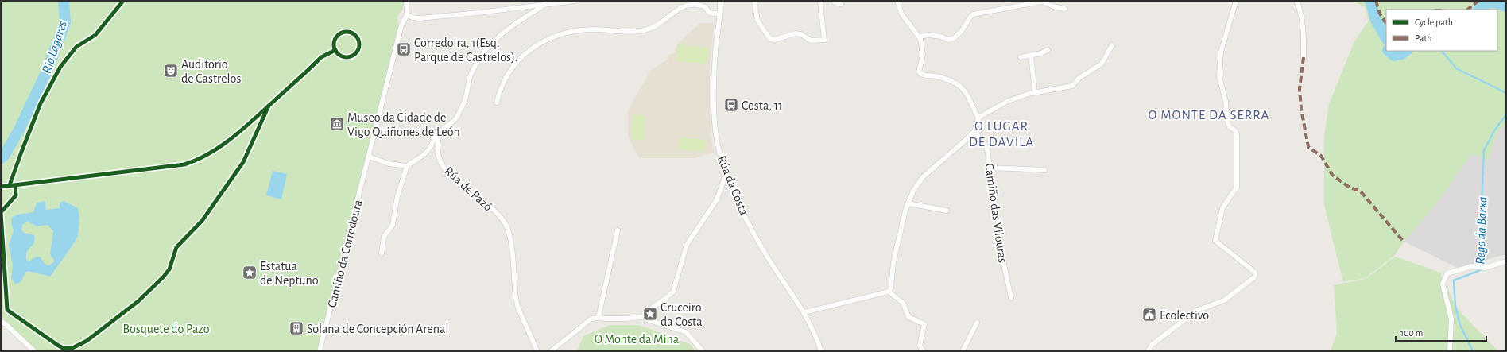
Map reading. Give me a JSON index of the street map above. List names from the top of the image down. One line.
{"streets":{"street":["Rúa da Costa","Rúa de Pazó","Camiño das Vilouras","Camiño da Corredoura"]},"districts":["O MONTE DA SERRA","O LUGAR DE DAVILA"],"water":["Río Lagares","Rego da Barxa"],"parks":["Bosquete do Pazo","O Monte da Mina"],"places":{"bus stop":["Corredoira, 1(Esq. Parque de Castrelos).","Costa, 11"],"theatre":["Auditorio de Castrelos"],"museum":["Museo da Cidade de Vigo Quiñones de León"],"place":["Estatua de Neptuno","Cruceiro da Costa"],"public building":["Ecolectivo"],"building":["Solana de Concepción Arenal"]},"legend":["Cycle path","Path"],"scale_bar":"100 m"}
